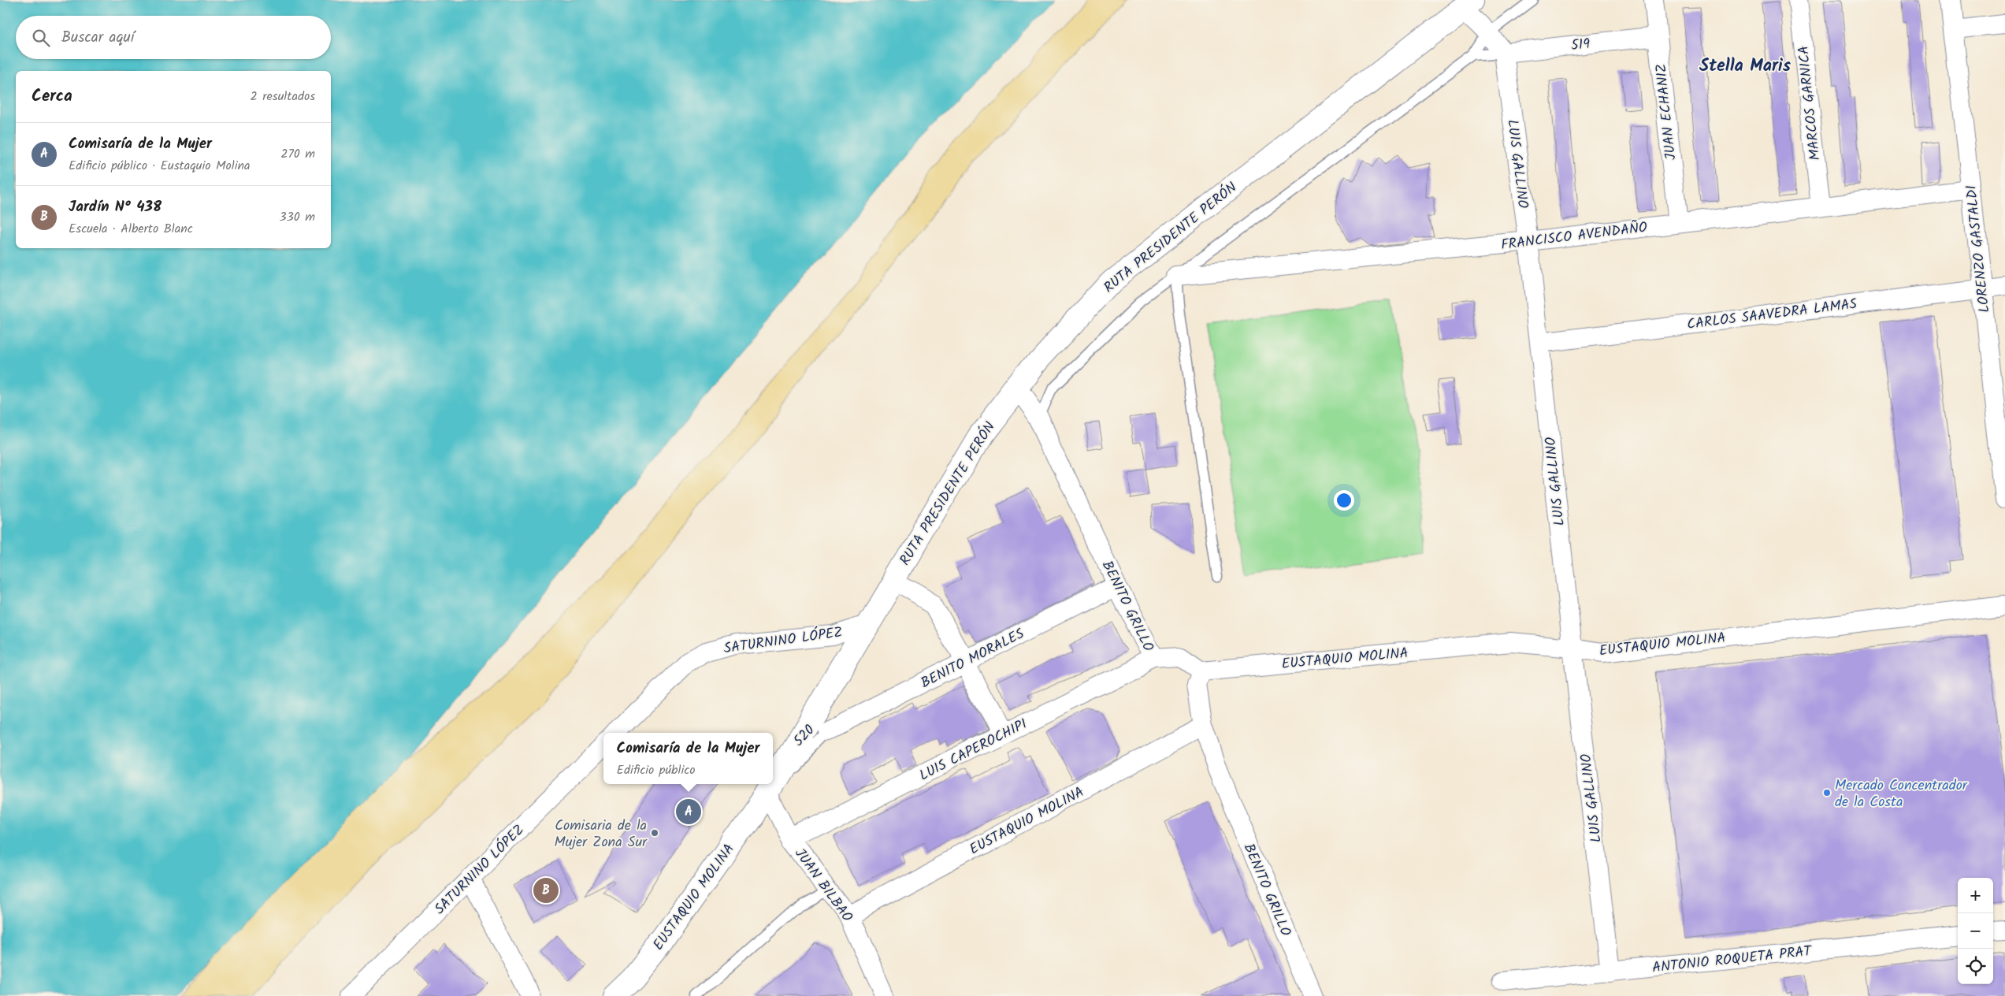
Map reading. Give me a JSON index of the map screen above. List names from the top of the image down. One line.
{"streets":{"main road":["RUTA PRESIDENTE PERÓN","EUSTAQUIO MOLINA"],"street":["519","MARCOS GARNICA","JUAN ECHANIZ","LUIS GALLINO","FRANCISCO AVENDAÑO","LORENZO GASTALDI","CARLOS SAAVEDRA LAMAS","BENITO GRILLO","SATURNINO LÓPEZ","BENITO MORALES","LUIS CAPEROCHIPI","JUAN BILBAO","ANTONIO ROQUETA PRAT"],"lane":["520"]},"crossings":[["519","JUAN ECHANIZ"],["519","LUIS GALLINO"],["MARCOS GARNICA","FRANCISCO AVENDAÑO"],["JUAN ECHANIZ","FRANCISCO AVENDAÑO"],["LUIS GALLINO","FRANCISCO AVENDAÑO"],["LUIS GALLINO","CARLOS SAAVEDRA LAMAS"],["LUIS GALLINO","EUSTAQUIO MOLINA"],["LUIS GALLINO","ANTONIO ROQUETA PRAT"],["FRANCISCO AVENDAÑO","LORENZO GASTALDI"],["RUTA PRESIDENTE PERÓN","BENITO GRILLO"],["RUTA PRESIDENTE PERÓN","SATURNINO LÓPEZ"],["RUTA PRESIDENTE PERÓN","EUSTAQUIO MOLINA"],["RUTA PRESIDENTE PERÓN","520"],["RUTA PRESIDENTE PERÓN","JUAN BILBAO"],["LORENZO GASTALDI","CARLOS SAAVEDRA LAMAS"],["BENITO GRILLO","EUSTAQUIO MOLINA"],["BENITO GRILLO","BENITO MORALES"],["BENITO GRILLO","LUIS CAPEROCHIPI"],["EUSTAQUIO MOLINA","520"],["EUSTAQUIO MOLINA","JUAN BILBAO"],["BENITO MORALES","520"],["520","JUAN BILBAO"],["LUIS CAPEROCHIPI","JUAN BILBAO"]],"districts":["Stella Maris"],"places":["Mercado Concentrador de la Costa","Comisaria de la Mujer Zona Sur"],"page":{"search":"Buscar aquí","heading":["Cerca","2 resultados"],"list":[{"mark":"A","name":"Comisaría de la Mujer","note":"Edificio público · Eustaquio Molina","value":"270 m"},{"mark":"B","name":"Jardín N° 438","note":"Escuela · Alberto Blanc","value":"330 m"}],"popup":["Comisaría de la Mujer","Edificio público"],"pins":["A","B"],"map_buttons":["+","−"]}}
